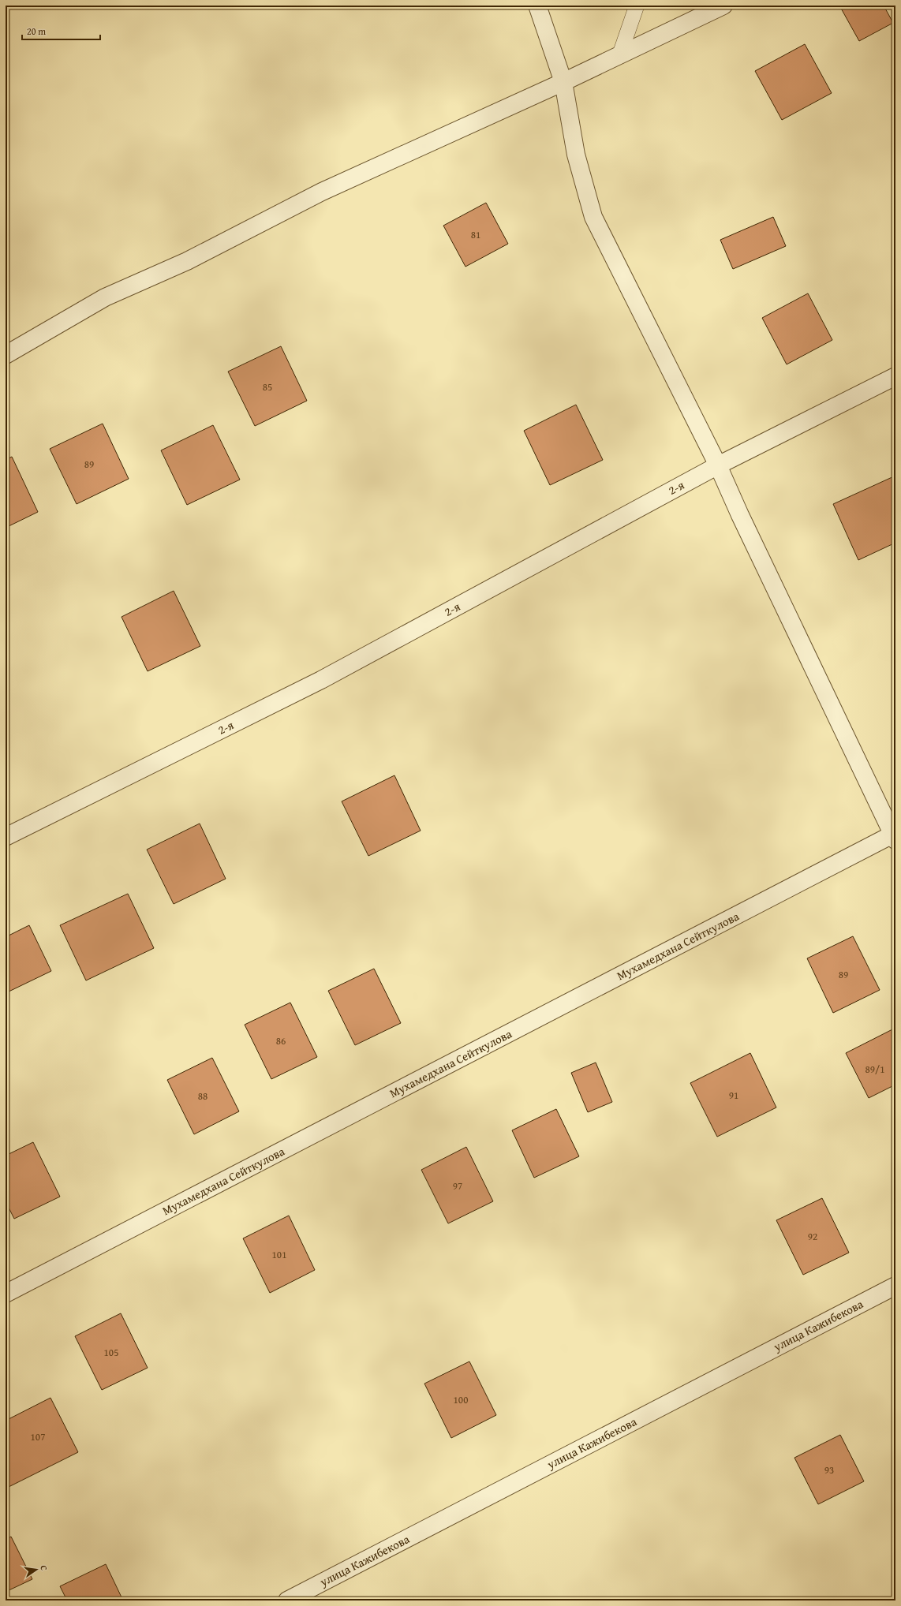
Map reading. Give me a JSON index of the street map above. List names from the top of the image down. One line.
{"streets":{"street":["2-я","Мухамедхана Сейткулова","улица Кажибекова"]},"house_numbers":["81","85","89","89","86","89/1","91","88","97","92","101","105","100","107","93"],"scale_bar":"20 m","north":"right"}
